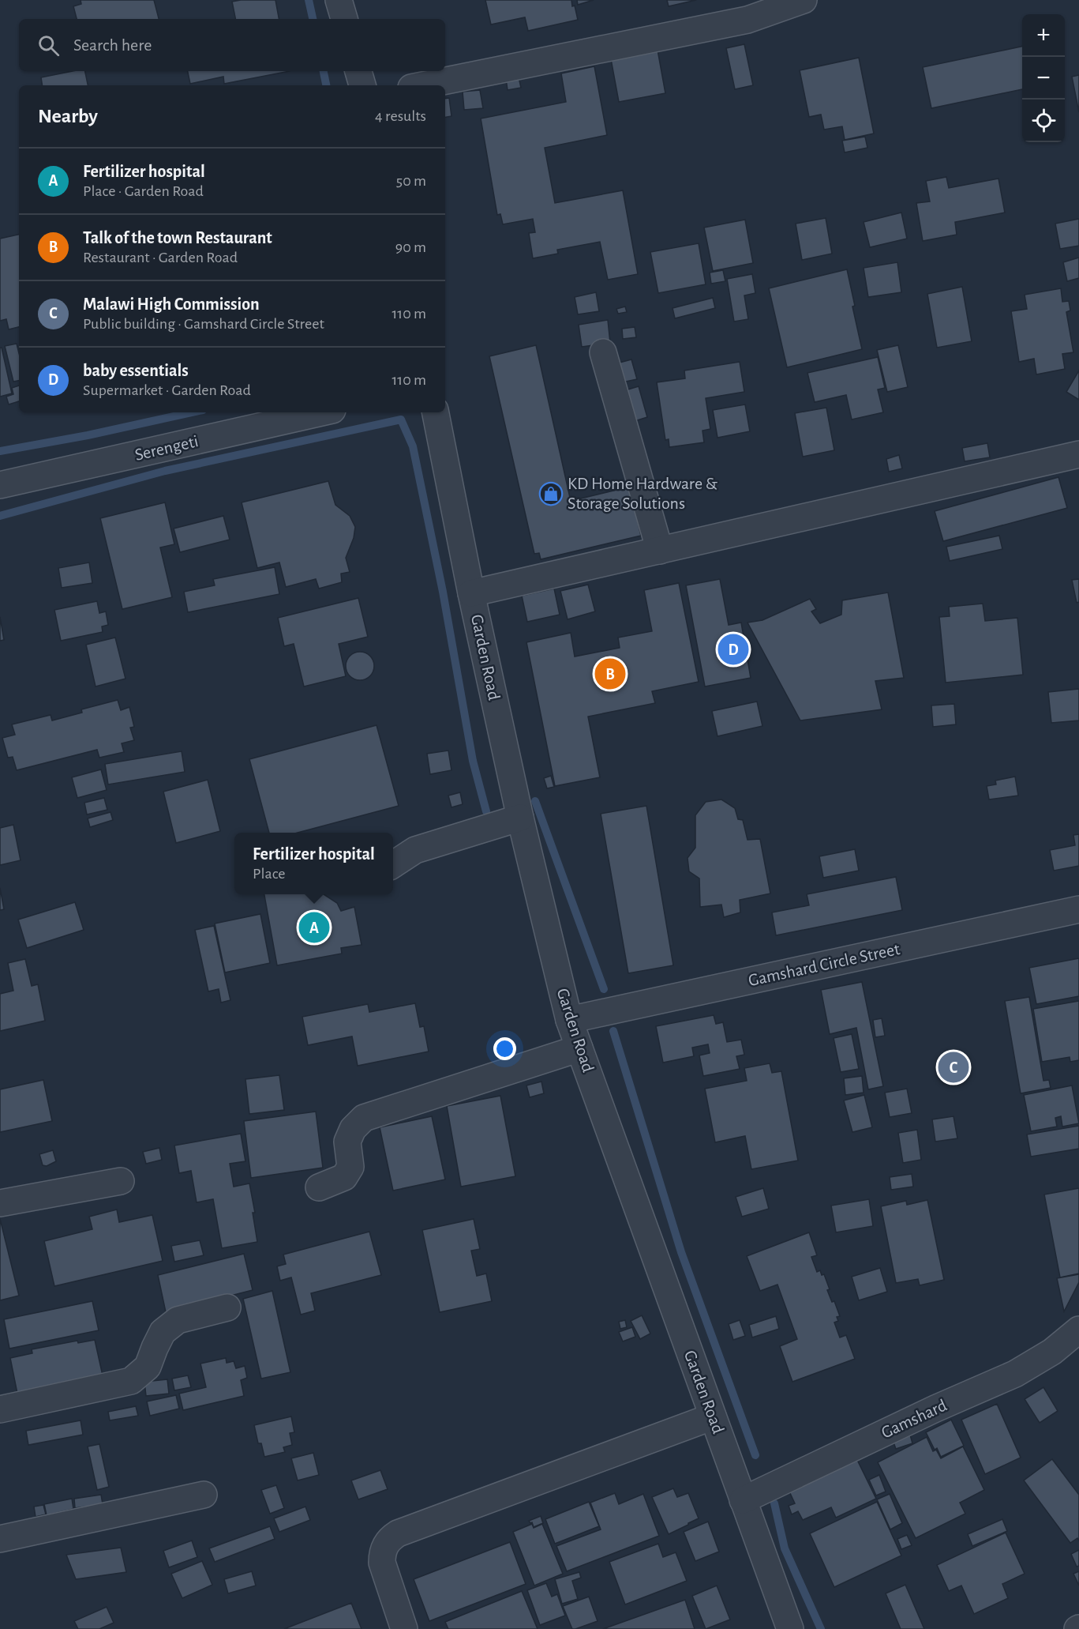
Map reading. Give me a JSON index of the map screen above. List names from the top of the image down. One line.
{"streets":{"street":["Serengeti","Garden Road","Gamshard Circle Street","Gamshard"]},"crossings":[["Garden Road","Gamshard Circle Street"],["Garden Road","Gamshard"]],"places":{"shop":["KD Home Hardware & Storage Solutions"]},"page":{"map_buttons":["+","−"],"search":"Search here","heading":["Nearby","4 results"],"list":[{"mark":"A","name":"Fertilizer hospital","note":"Place · Garden Road","value":"50 m"},{"mark":"B","name":"Talk of the town Restaurant","note":"Restaurant · Garden Road","value":"90 m"},{"mark":"C","name":"Malawi High Commission","note":"Public building · Gamshard Circle Street","value":"110 m"},{"mark":"D","name":"baby essentials","note":"Supermarket · Garden Road","value":"110 m"}],"pins":["D","B","A","C"],"popup":["Fertilizer hospital","Place"]}}
